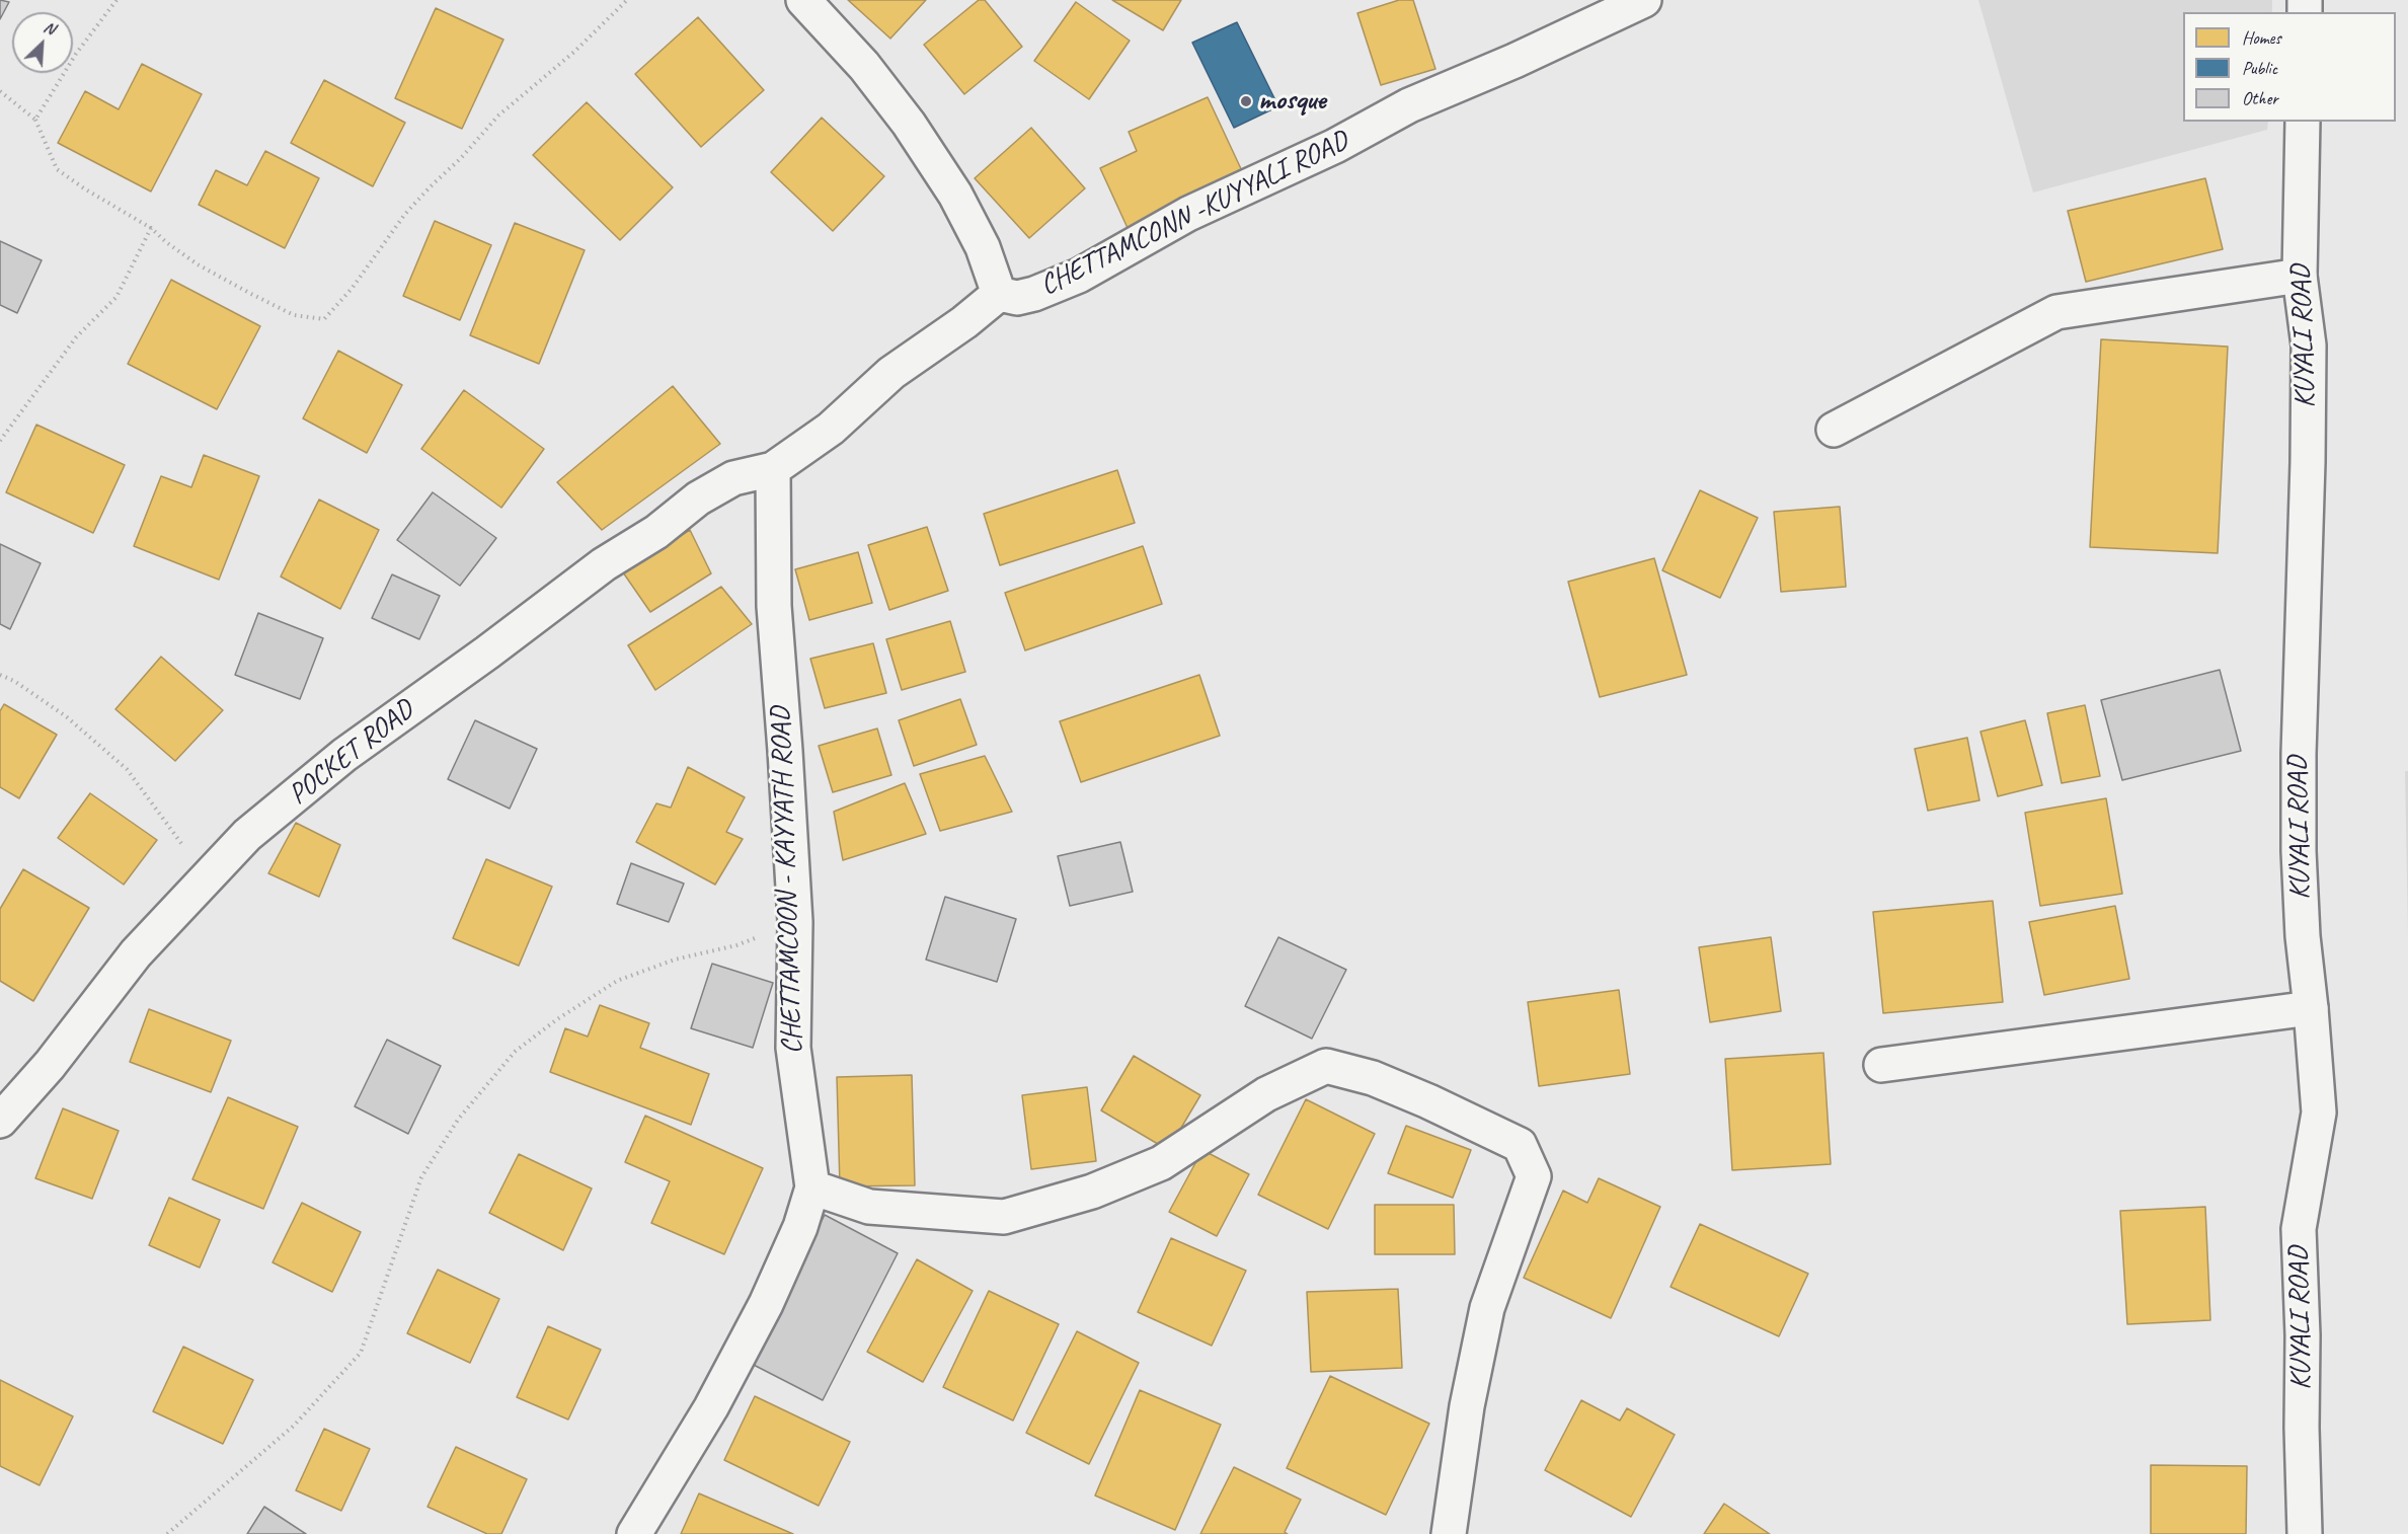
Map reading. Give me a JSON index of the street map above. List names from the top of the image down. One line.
{"streets":{"street":["CHETTAMCONN -KUYYALI ROAD","KUYALI ROAD","POCKET ROAD","CHETTAMCOON - KAYYATH ROAD"]},"crossings":[["POCKET ROAD","CHETTAMCOON - KAYYATH ROAD"]],"places":["mosque"],"legend":["Homes","Public","Other"],"north":"top right"}
